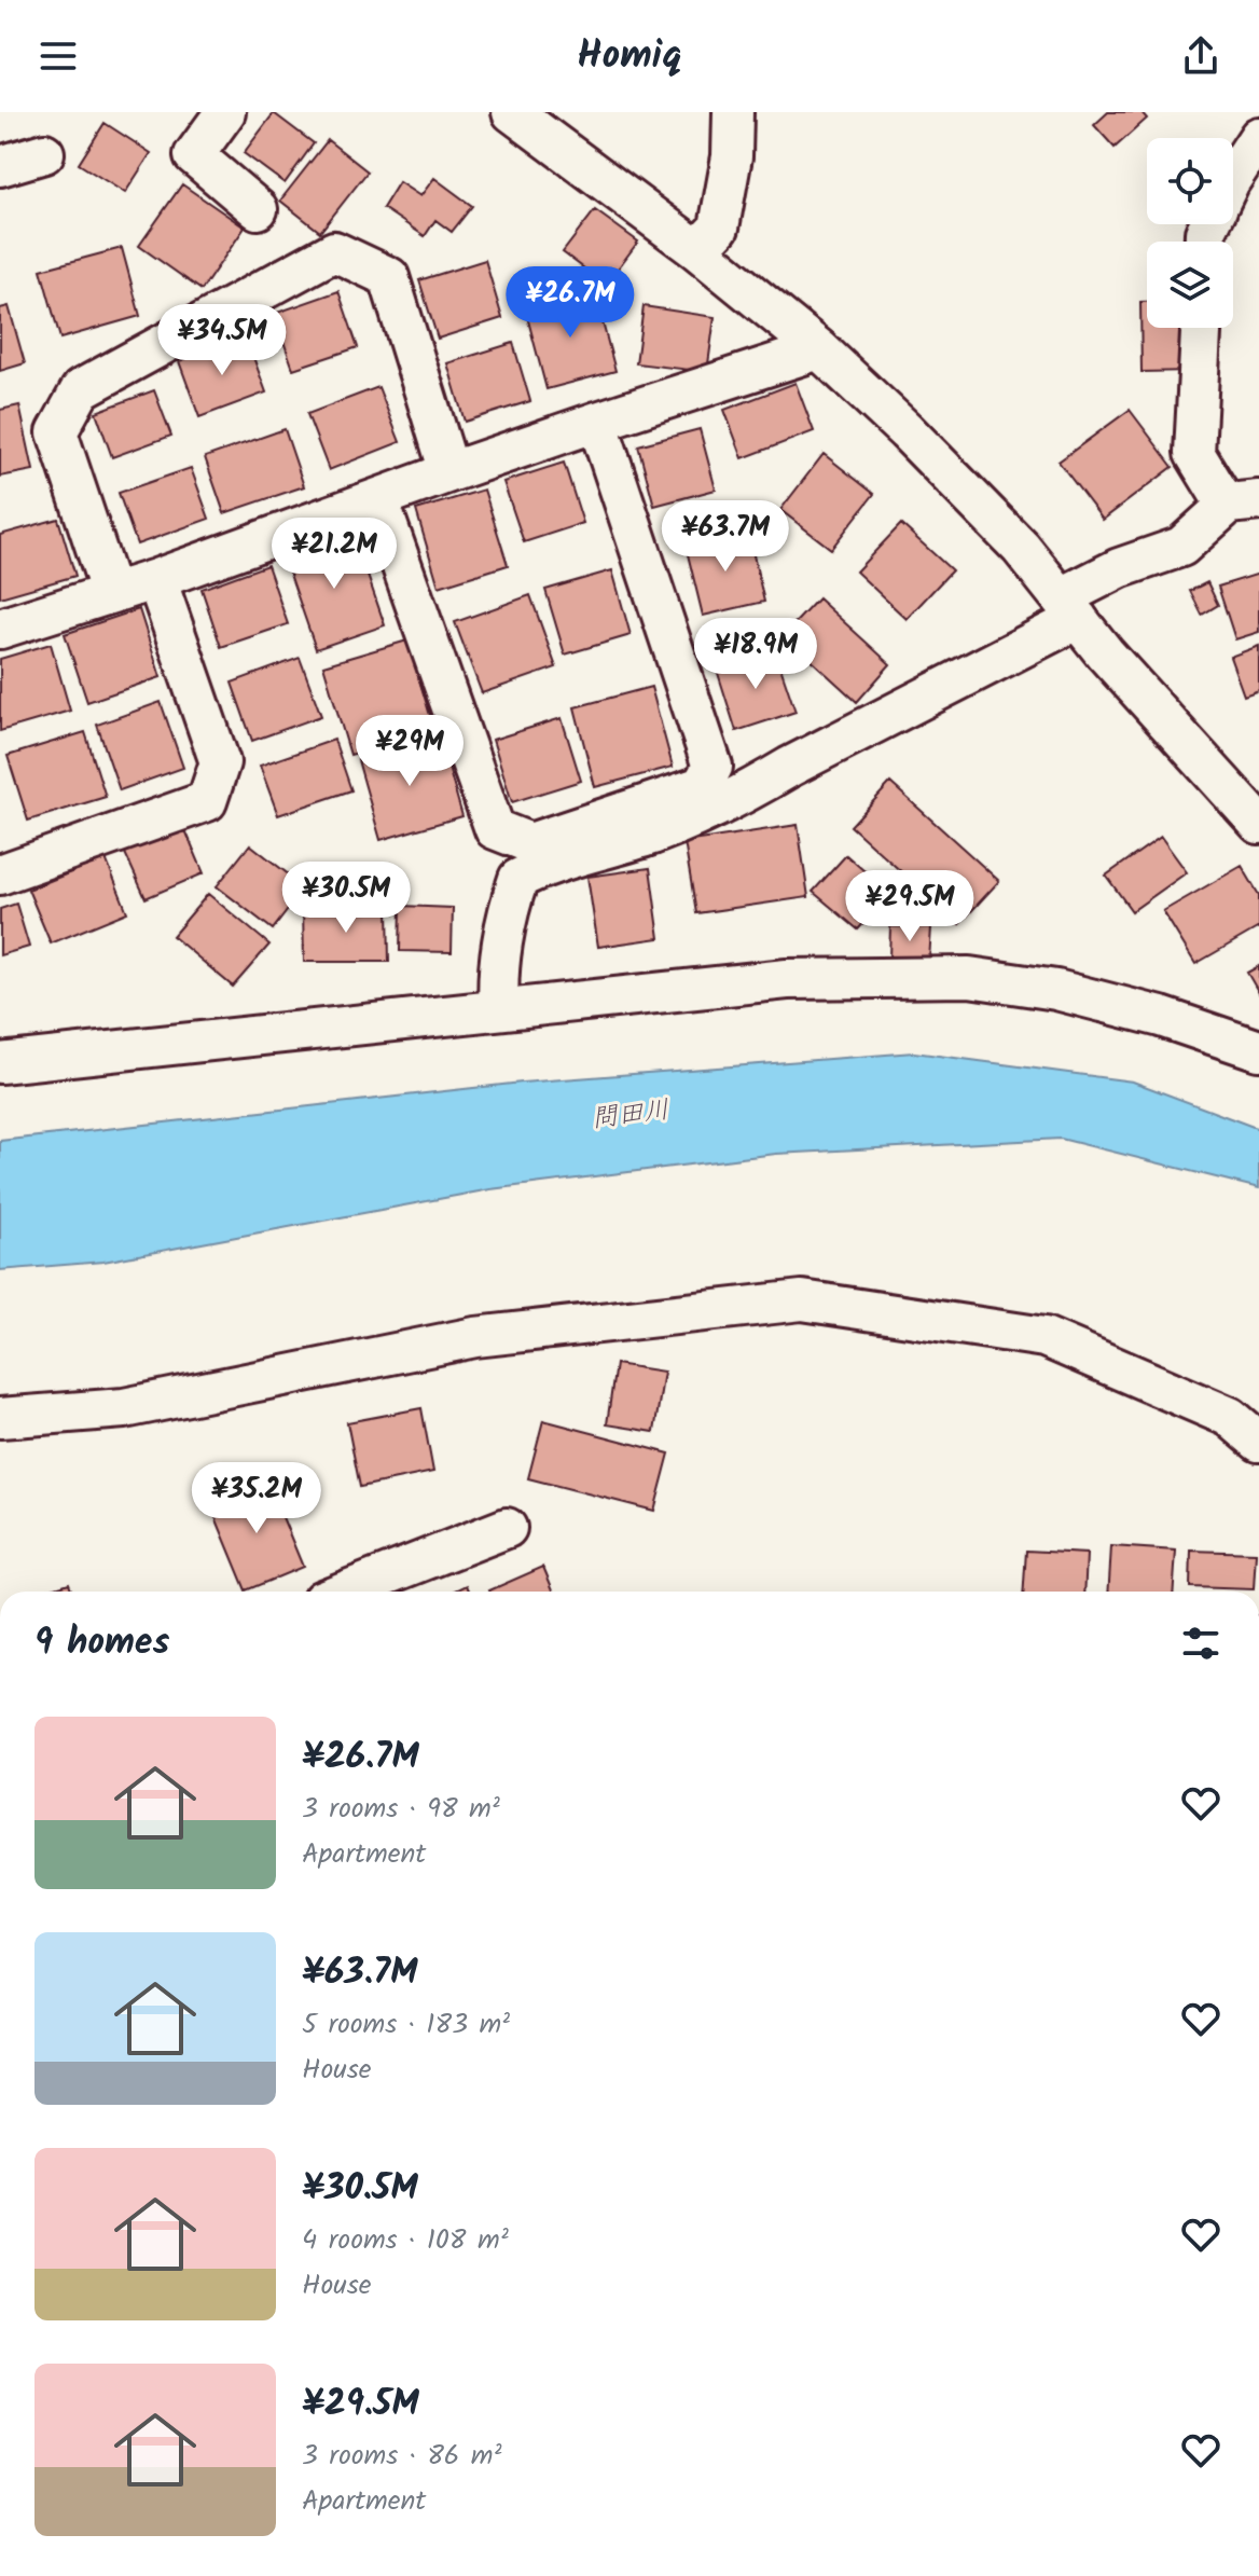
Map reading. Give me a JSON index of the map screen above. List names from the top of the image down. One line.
{"water":["問田川"],"page":{"header":"Homiq","price":["¥26.7M","¥34.5M","¥63.7M","¥21.2M","¥18.9M","¥29M","¥30.5M","¥29.5M","¥35.2M"],"heading":"9 homes","list":[{"name":"¥26.7M","note":"3 rooms · 98 m² · Apartment"},{"name":"¥63.7M","note":"5 rooms · 183 m² · House"},{"name":"¥30.5M","note":"4 rooms · 108 m² · House"},{"name":"¥29.5M","note":"3 rooms · 86 m² · Apartment"}]}}
